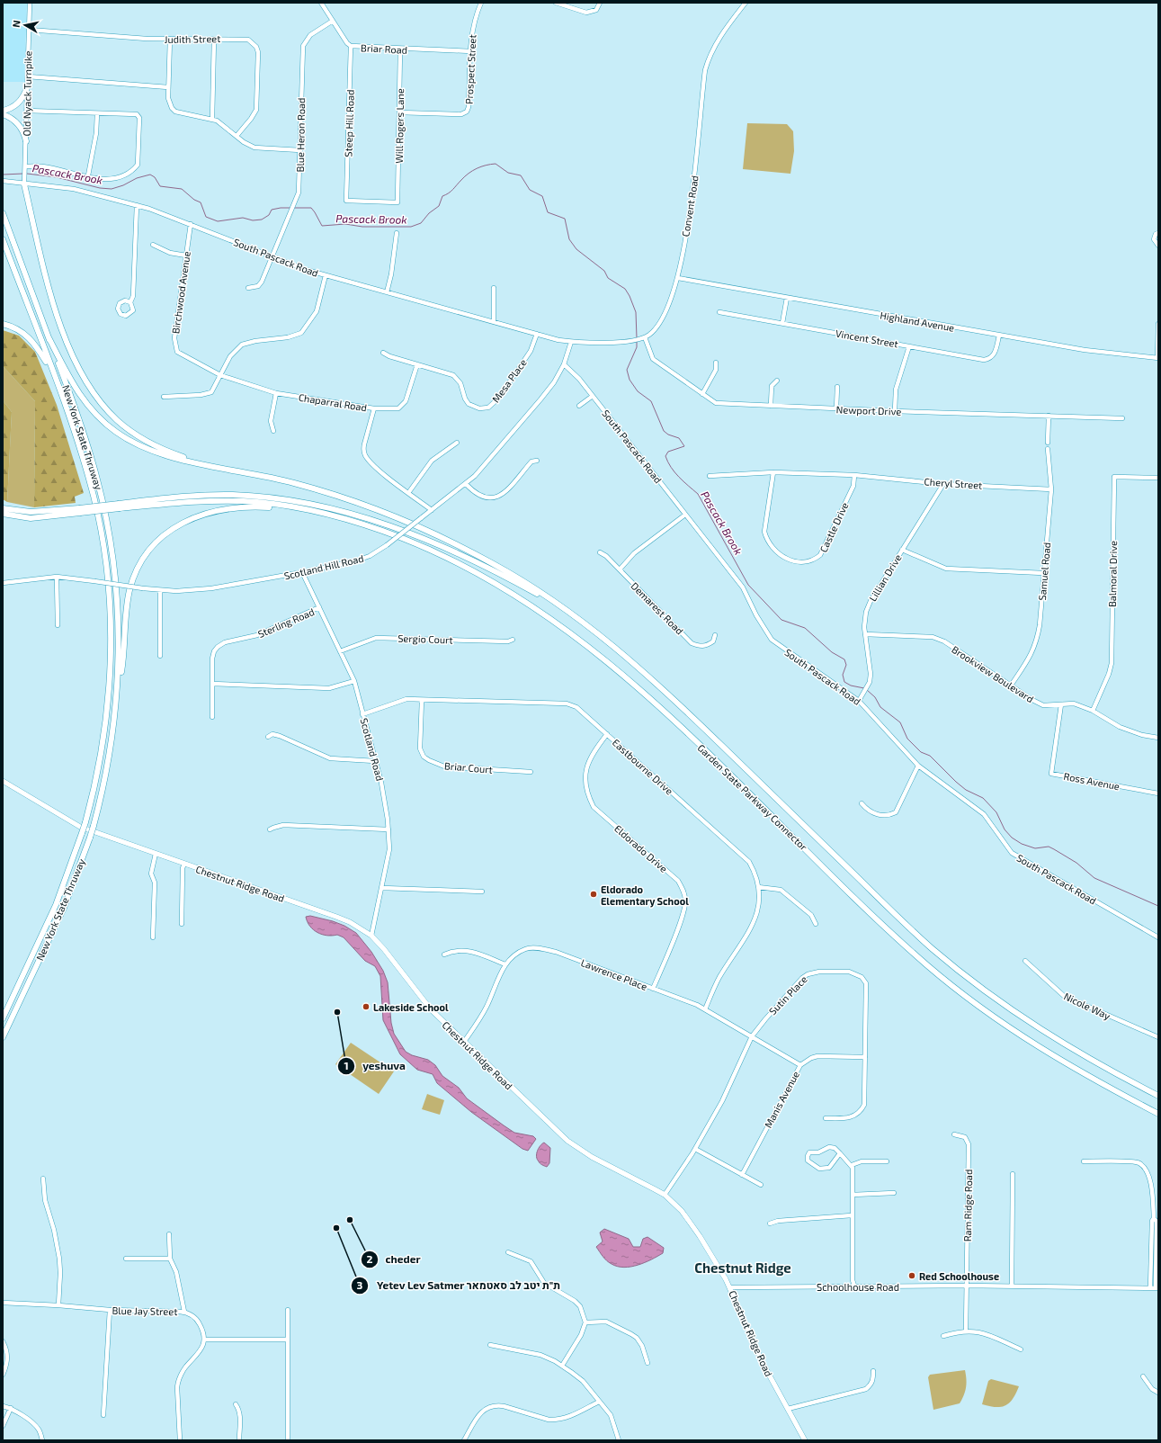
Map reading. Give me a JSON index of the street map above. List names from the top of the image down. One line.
{"streets":{"highway":["New York State Thruway","Garden State Parkway Connector"],"main road":["Chestnut Ridge Road"],"street":["Judith Street","Briar Road","Prospect Street","Old Nyack Turnpike","Steep Hill Road","Will Rogers Lane","Blue Heron Road","Convent Road","South Pascack Road","Birchwood Avenue","Highland Avenue","Vincent Street","Mesa Place","Chaparral Road","Newport Drive","Cheryl Street","Castle Drive","Scotland Hill Road","Samuel Road","Balmoral Drive","Lillian Drive","Demarest Road","Sterling Road","Sergio Court","Brookview Boulevard","Scotland Road","Eastbourne Drive","Briar Court","Ross Avenue","Eldorado Drive","Lawrence Place","Sutin Place","Nicole Way","Manis Avenue","Ram Ridge Road","Schoolhouse Road","Blue Jay Street"]},"crossings":[["Judith Street","Old Nyack Turnpike"],["Briar Road","Prospect Street"],["Briar Road","Steep Hill Road"],["Briar Road","Will Rogers Lane"],["Briar Road","Blue Heron Road"],["Prospect Street","Will Rogers Lane"],["Old Nyack Turnpike","South Pascack Road"],["Steep Hill Road","Will Rogers Lane"],["Blue Heron Road","South Pascack Road"],["Convent Road","Highland Avenue"],["Convent Road","Newport Drive"],["South Pascack Road","Birchwood Avenue"],["South Pascack Road","Mesa Place"],["South Pascack Road","Scotland Hill Road"],["South Pascack Road","Lillian Drive"],["Birchwood Avenue","Chaparral Road"],["Highland Avenue","Vincent Street"],["Mesa Place","Chaparral Road"],["Cheryl Street","Castle Drive"],["Cheryl Street","Samuel Road"],["Cheryl Street","Lillian Drive"],["Scotland Hill Road","Scotland Road"],["Samuel Road","Brookview Boulevard"],["Balmoral Drive","Brookview Boulevard"],["Lillian Drive","Brookview Boulevard"],["Sterling Road","Scotland Road"],["Sergio Court","Scotland Road"],["Brookview Boulevard","Ross Avenue"],["Scotland Road","Eastbourne Drive"],["Scotland Road","Chestnut Ridge Road"],["Eastbourne Drive","Briar Court"],["Eastbourne Drive","Eldorado Drive"],["Eastbourne Drive","Lawrence Place"],["Eldorado Drive","Lawrence Place"],["Chestnut Ridge Road","Lawrence Place"],["Chestnut Ridge Road","Sutin Place"],["Chestnut Ridge Road","Schoolhouse Road"],["Lawrence Place","Sutin Place"],["Lawrence Place","Manis Avenue"],["Sutin Place","Manis Avenue"],["Ram Ridge Road","Schoolhouse Road"]],"districts":["Chestnut Ridge"],"water":["Pascack Brook"],"places":["Eldorado Elementary School","Lakeside School","yeshuva","cheder","Yetev Lev Satmer ת\"ת יטב לב סאטמאר","Red Schoolhouse"],"north":"left"}
